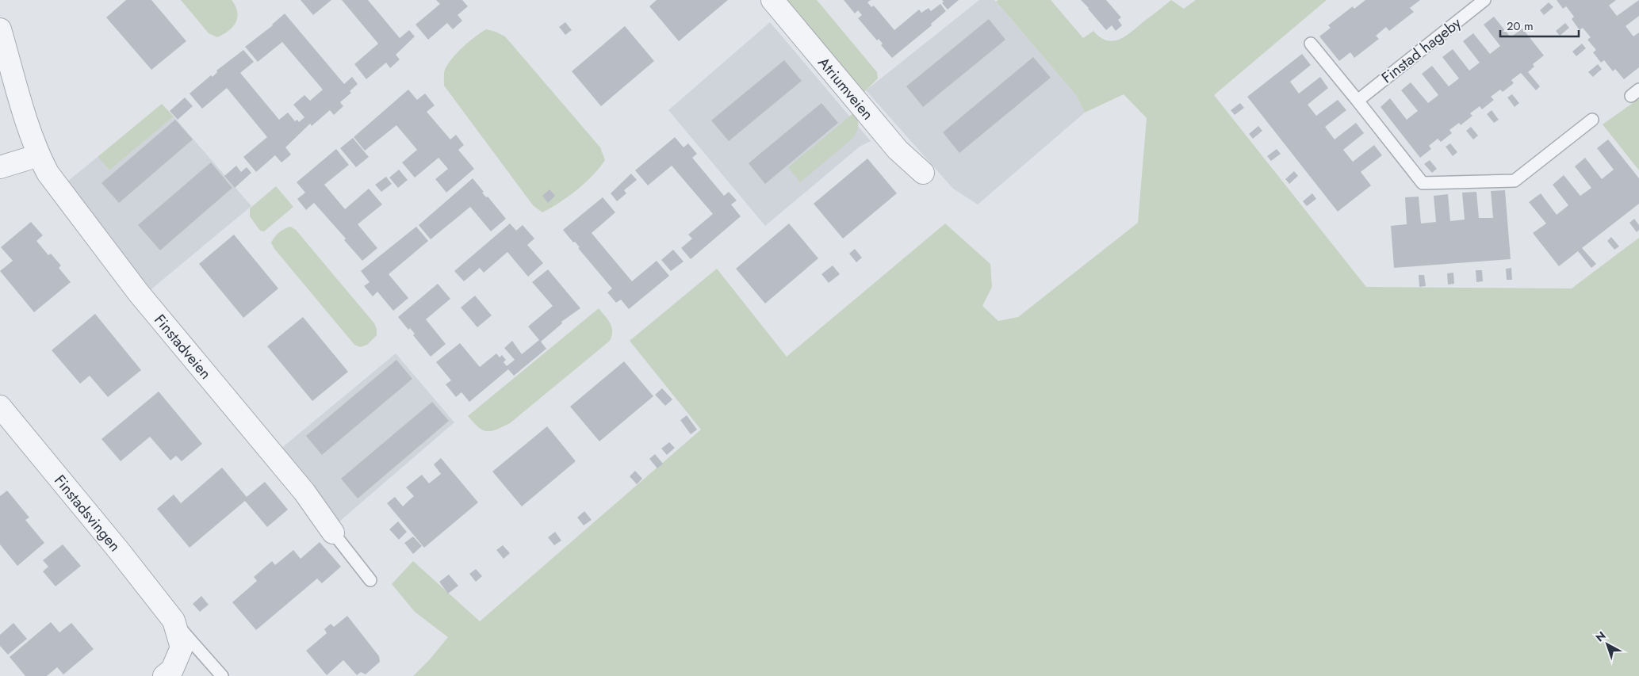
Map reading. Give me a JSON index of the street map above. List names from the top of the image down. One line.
{"streets":{"street":["Atriumveien","Finstadveien","Finstadsvingen"],"lane":["Finstad hageby"]},"scale_bar":"20 m","north":"top left"}
